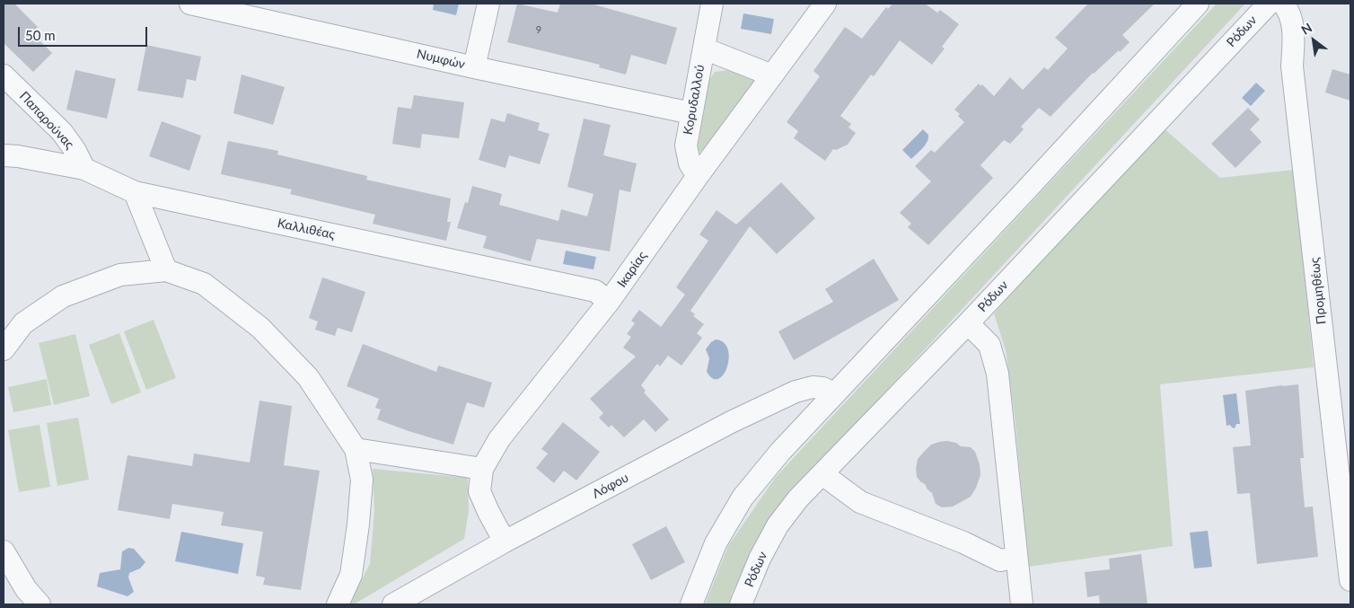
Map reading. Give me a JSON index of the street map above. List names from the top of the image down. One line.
{"streets":{"street":["Ρόδων","Νυμφών","Κορυδαλλού","Παπαρούνας","Καλλιθέας","Ικαρίας","Προμηθέως","Λόφου"]},"crossings":[["Νυμφών","Κορυδαλλού"],["Κορυδαλλού","Ικαρίας"],["Παπαρούνας","Καλλιθέας"],["Καλλιθέας","Ικαρίας"],["Ικαρίας","Λόφου"]],"house_numbers":["9"],"scale_bar":"50 m","north":"top left"}
